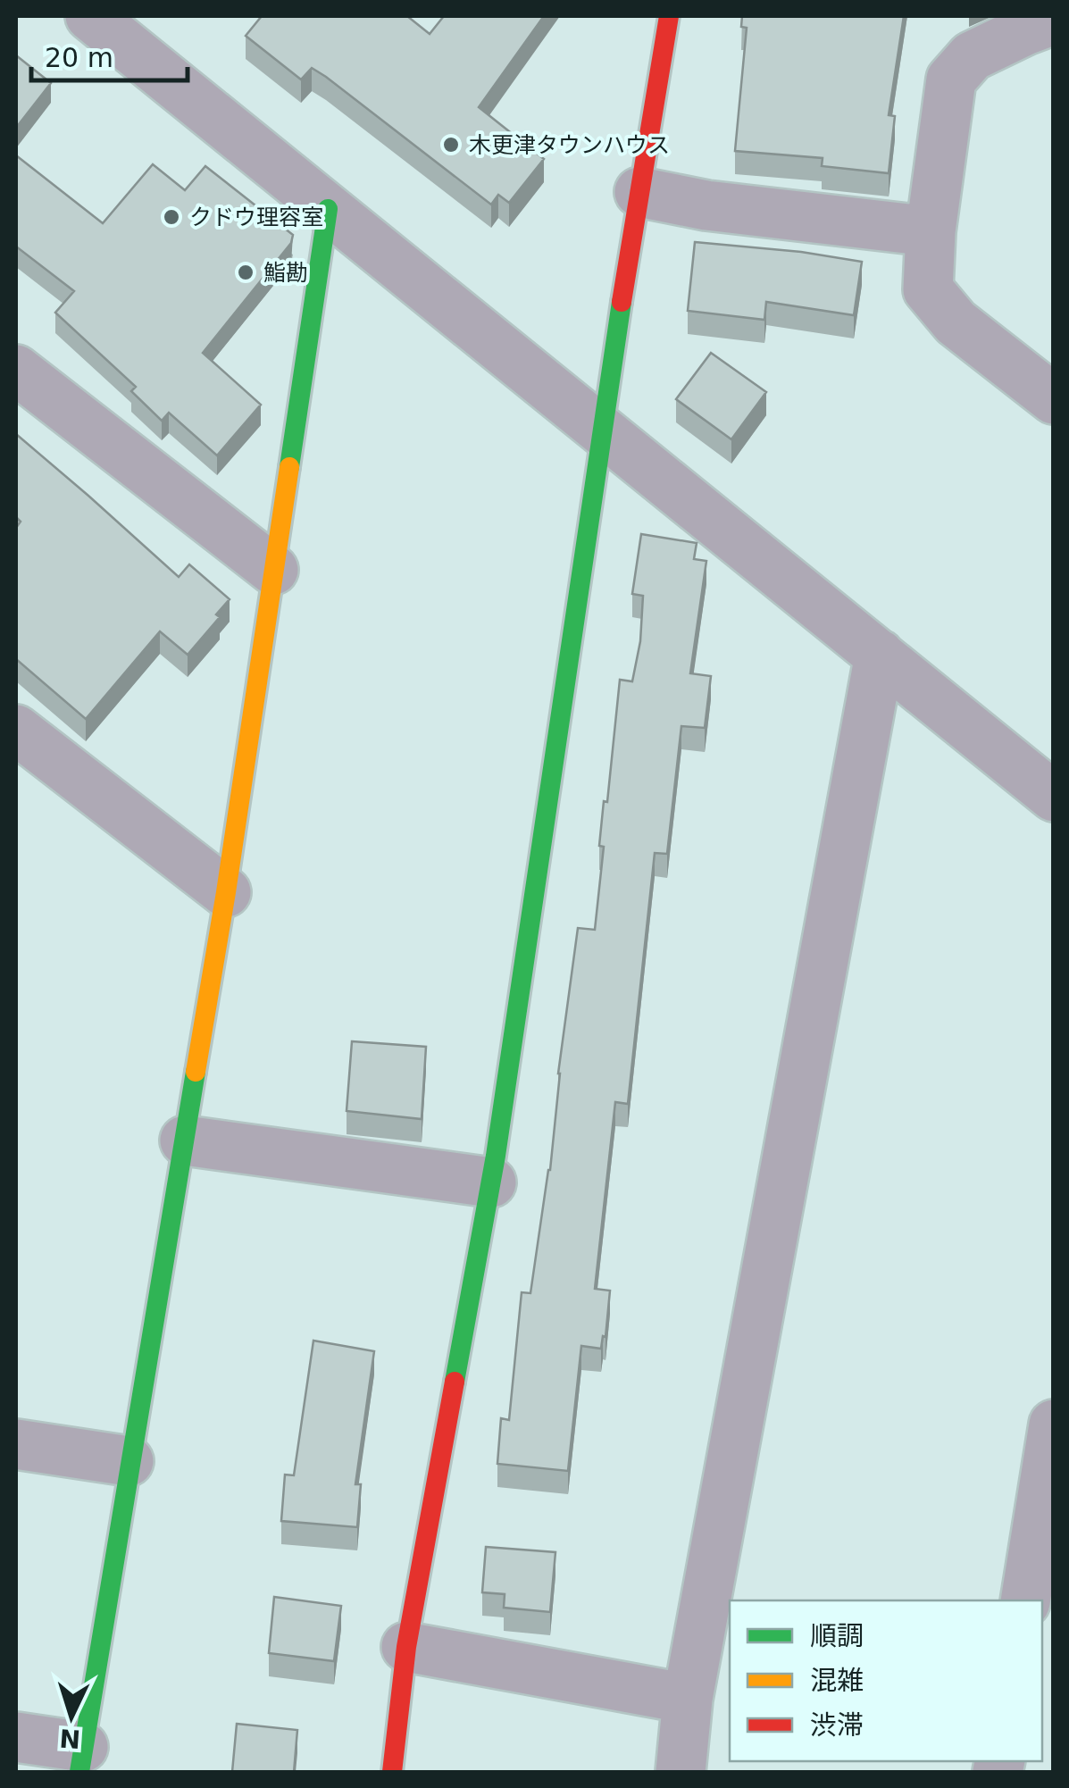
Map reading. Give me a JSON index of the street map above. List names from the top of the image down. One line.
{"places":["木更津タウンハウス","クドウ理容室","鮨勘"],"legend":["順調","混雑","渋滞"],"scale_bar":"20 m","north":"bottom"}
